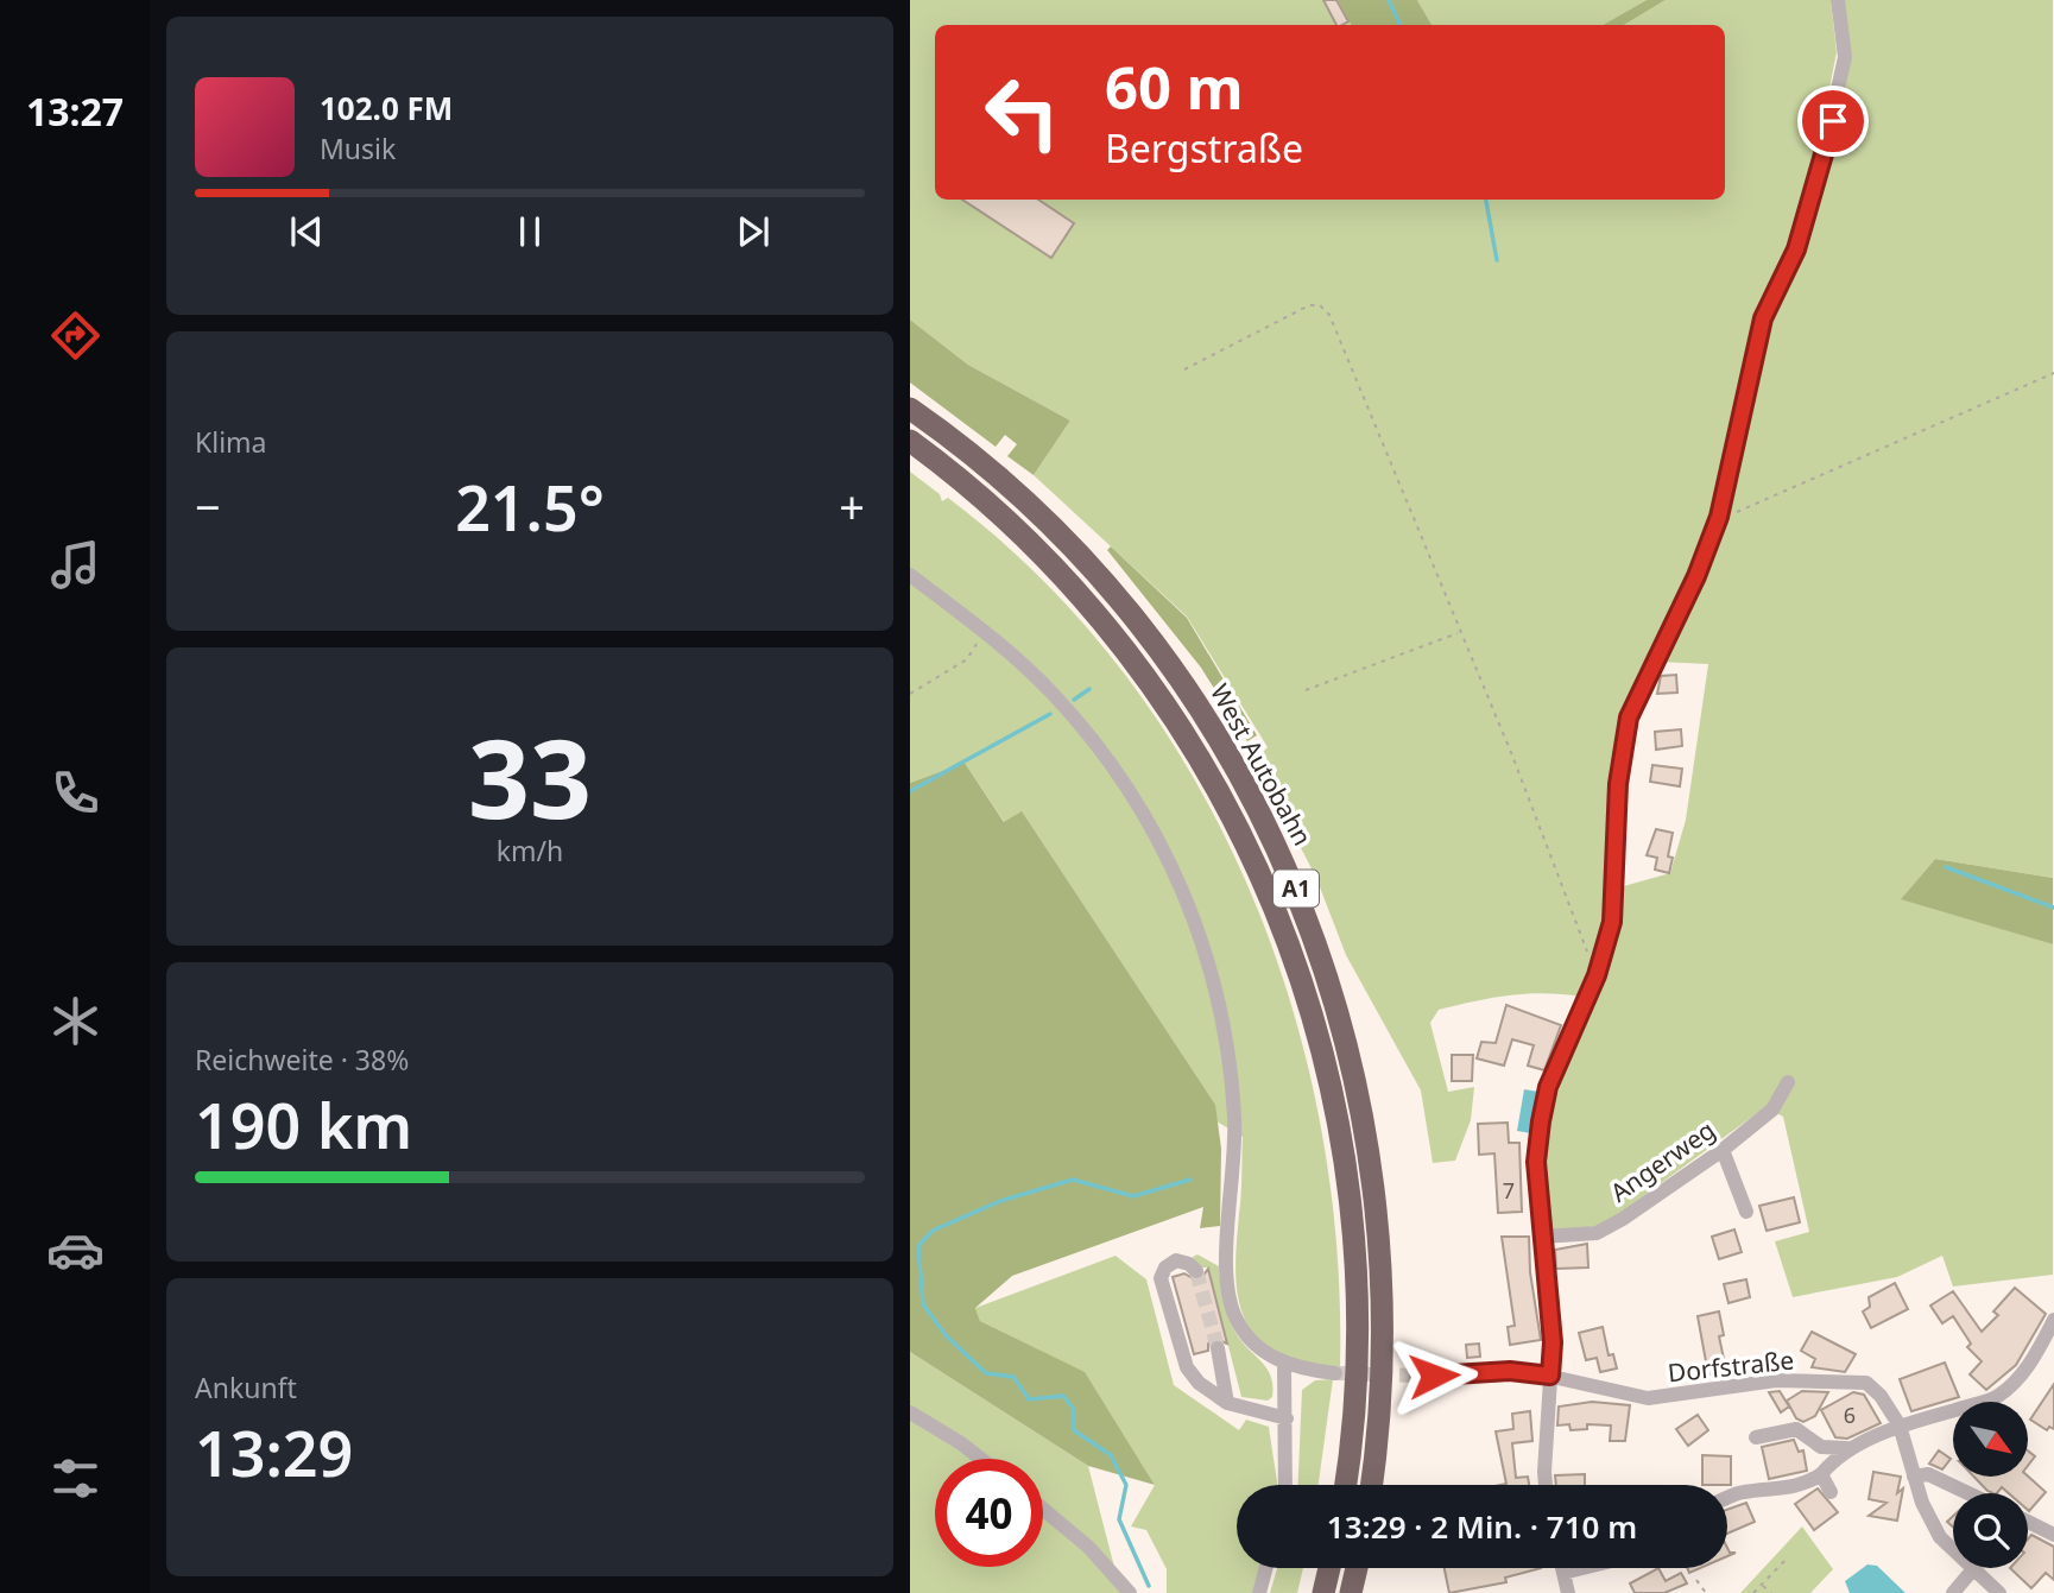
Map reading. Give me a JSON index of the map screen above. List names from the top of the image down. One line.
{"streets":{"highway":["West Autobahn","A1"],"street":["Angerweg","Dorfstraße"]},"house_numbers":["7","6"],"north":"bottom right","page":{"tabs":"13:27","turn":["60 m","Bergstraße"],"song":["102.0 FM","Musik"],"tile":["Klima",["33","km/h"],["Reichweite · 38%","190 km"],["Ankunft","13:29"]],"heat":["−","21.5°","+"],"limit":"40","trip":"13:29 · 2 Min. · 710 m"}}
